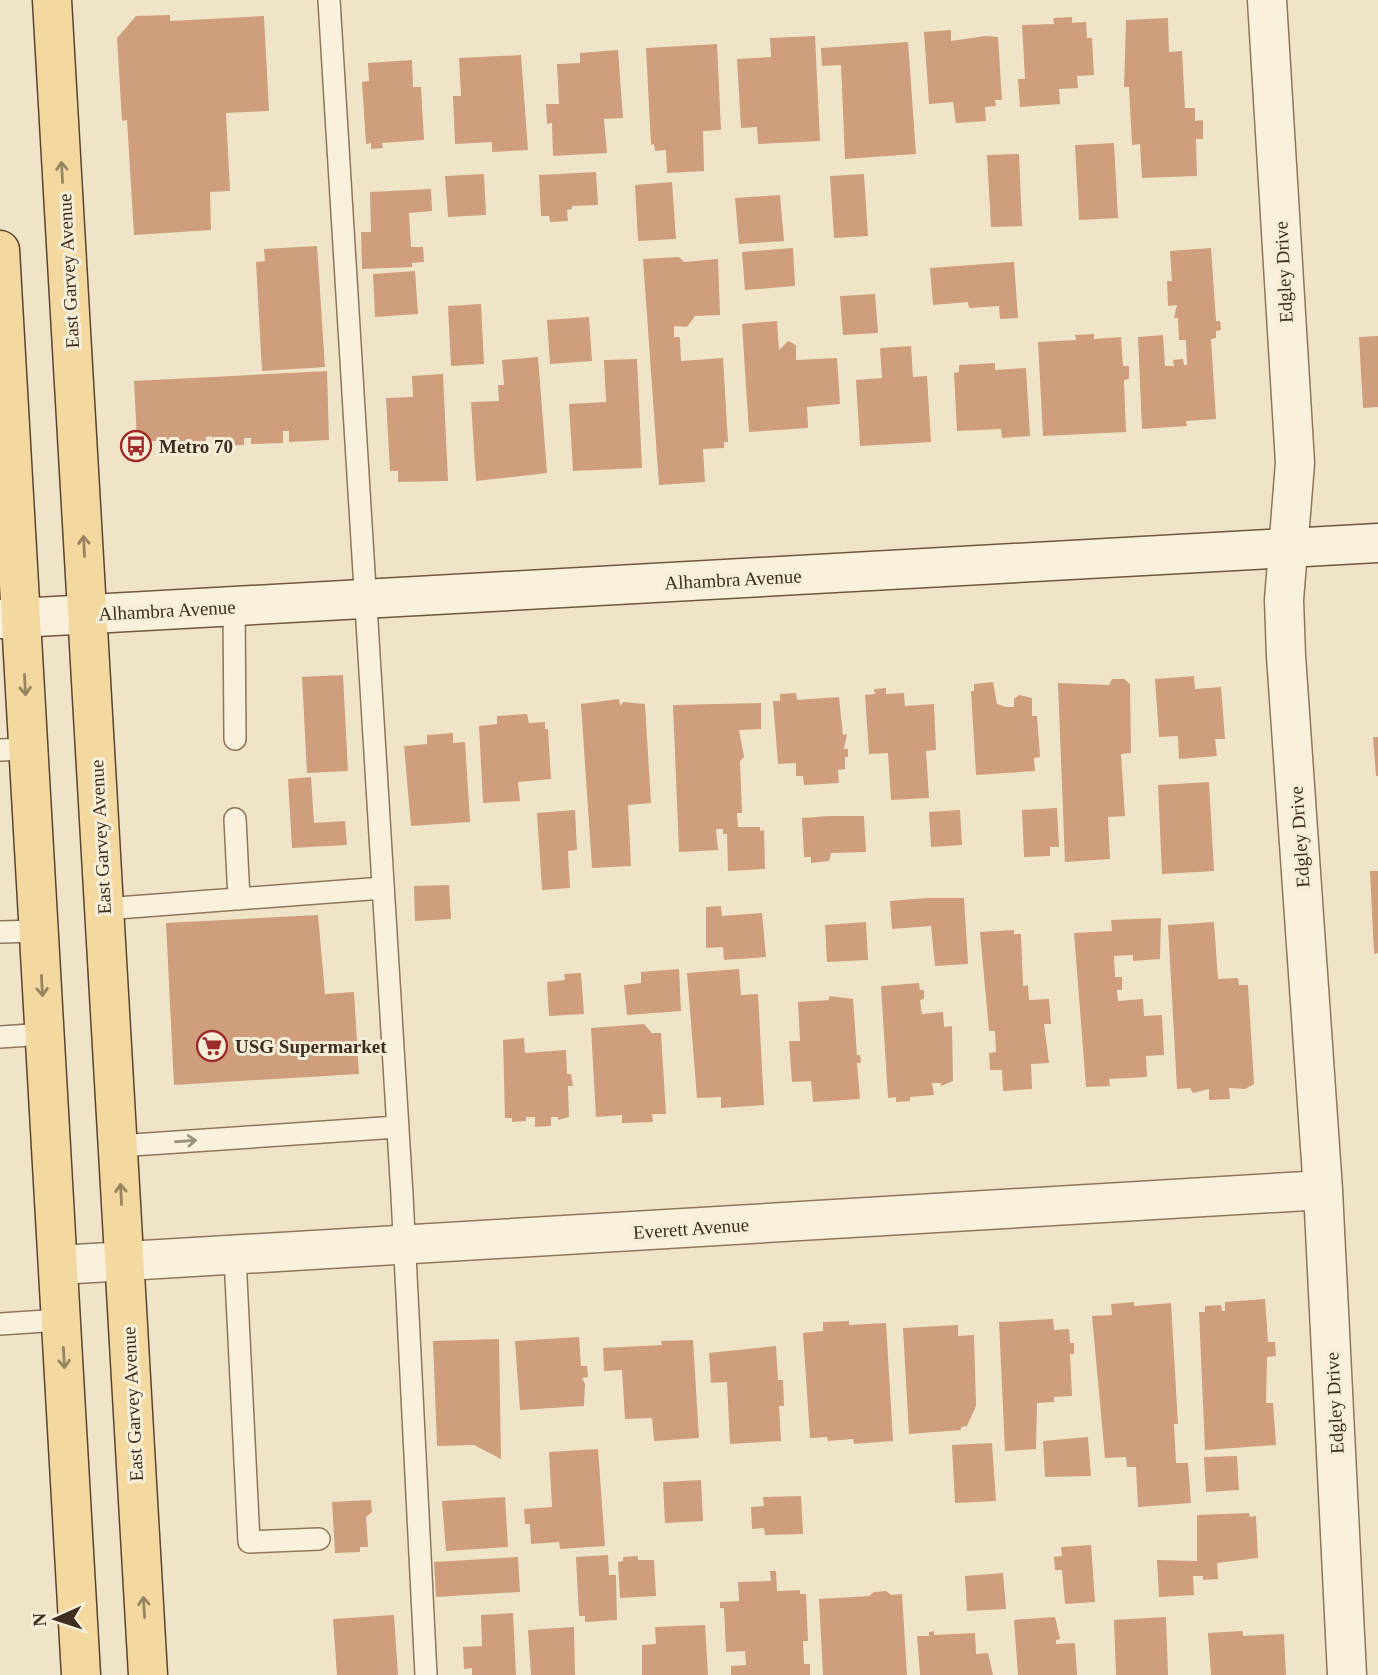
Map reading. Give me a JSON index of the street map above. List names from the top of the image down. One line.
{"streets":{"main road":["East Garvey Avenue"],"street":["Edgley Drive","Alhambra Avenue","Everett Avenue"]},"crossings":[["East Garvey Avenue","Alhambra Avenue"],["East Garvey Avenue","Everett Avenue"],["Edgley Drive","Alhambra Avenue"],["Edgley Drive","Everett Avenue"]],"places":{"bus stop":["Metro 70"],"supermarket":["USG Supermarket"]},"north":"left"}
